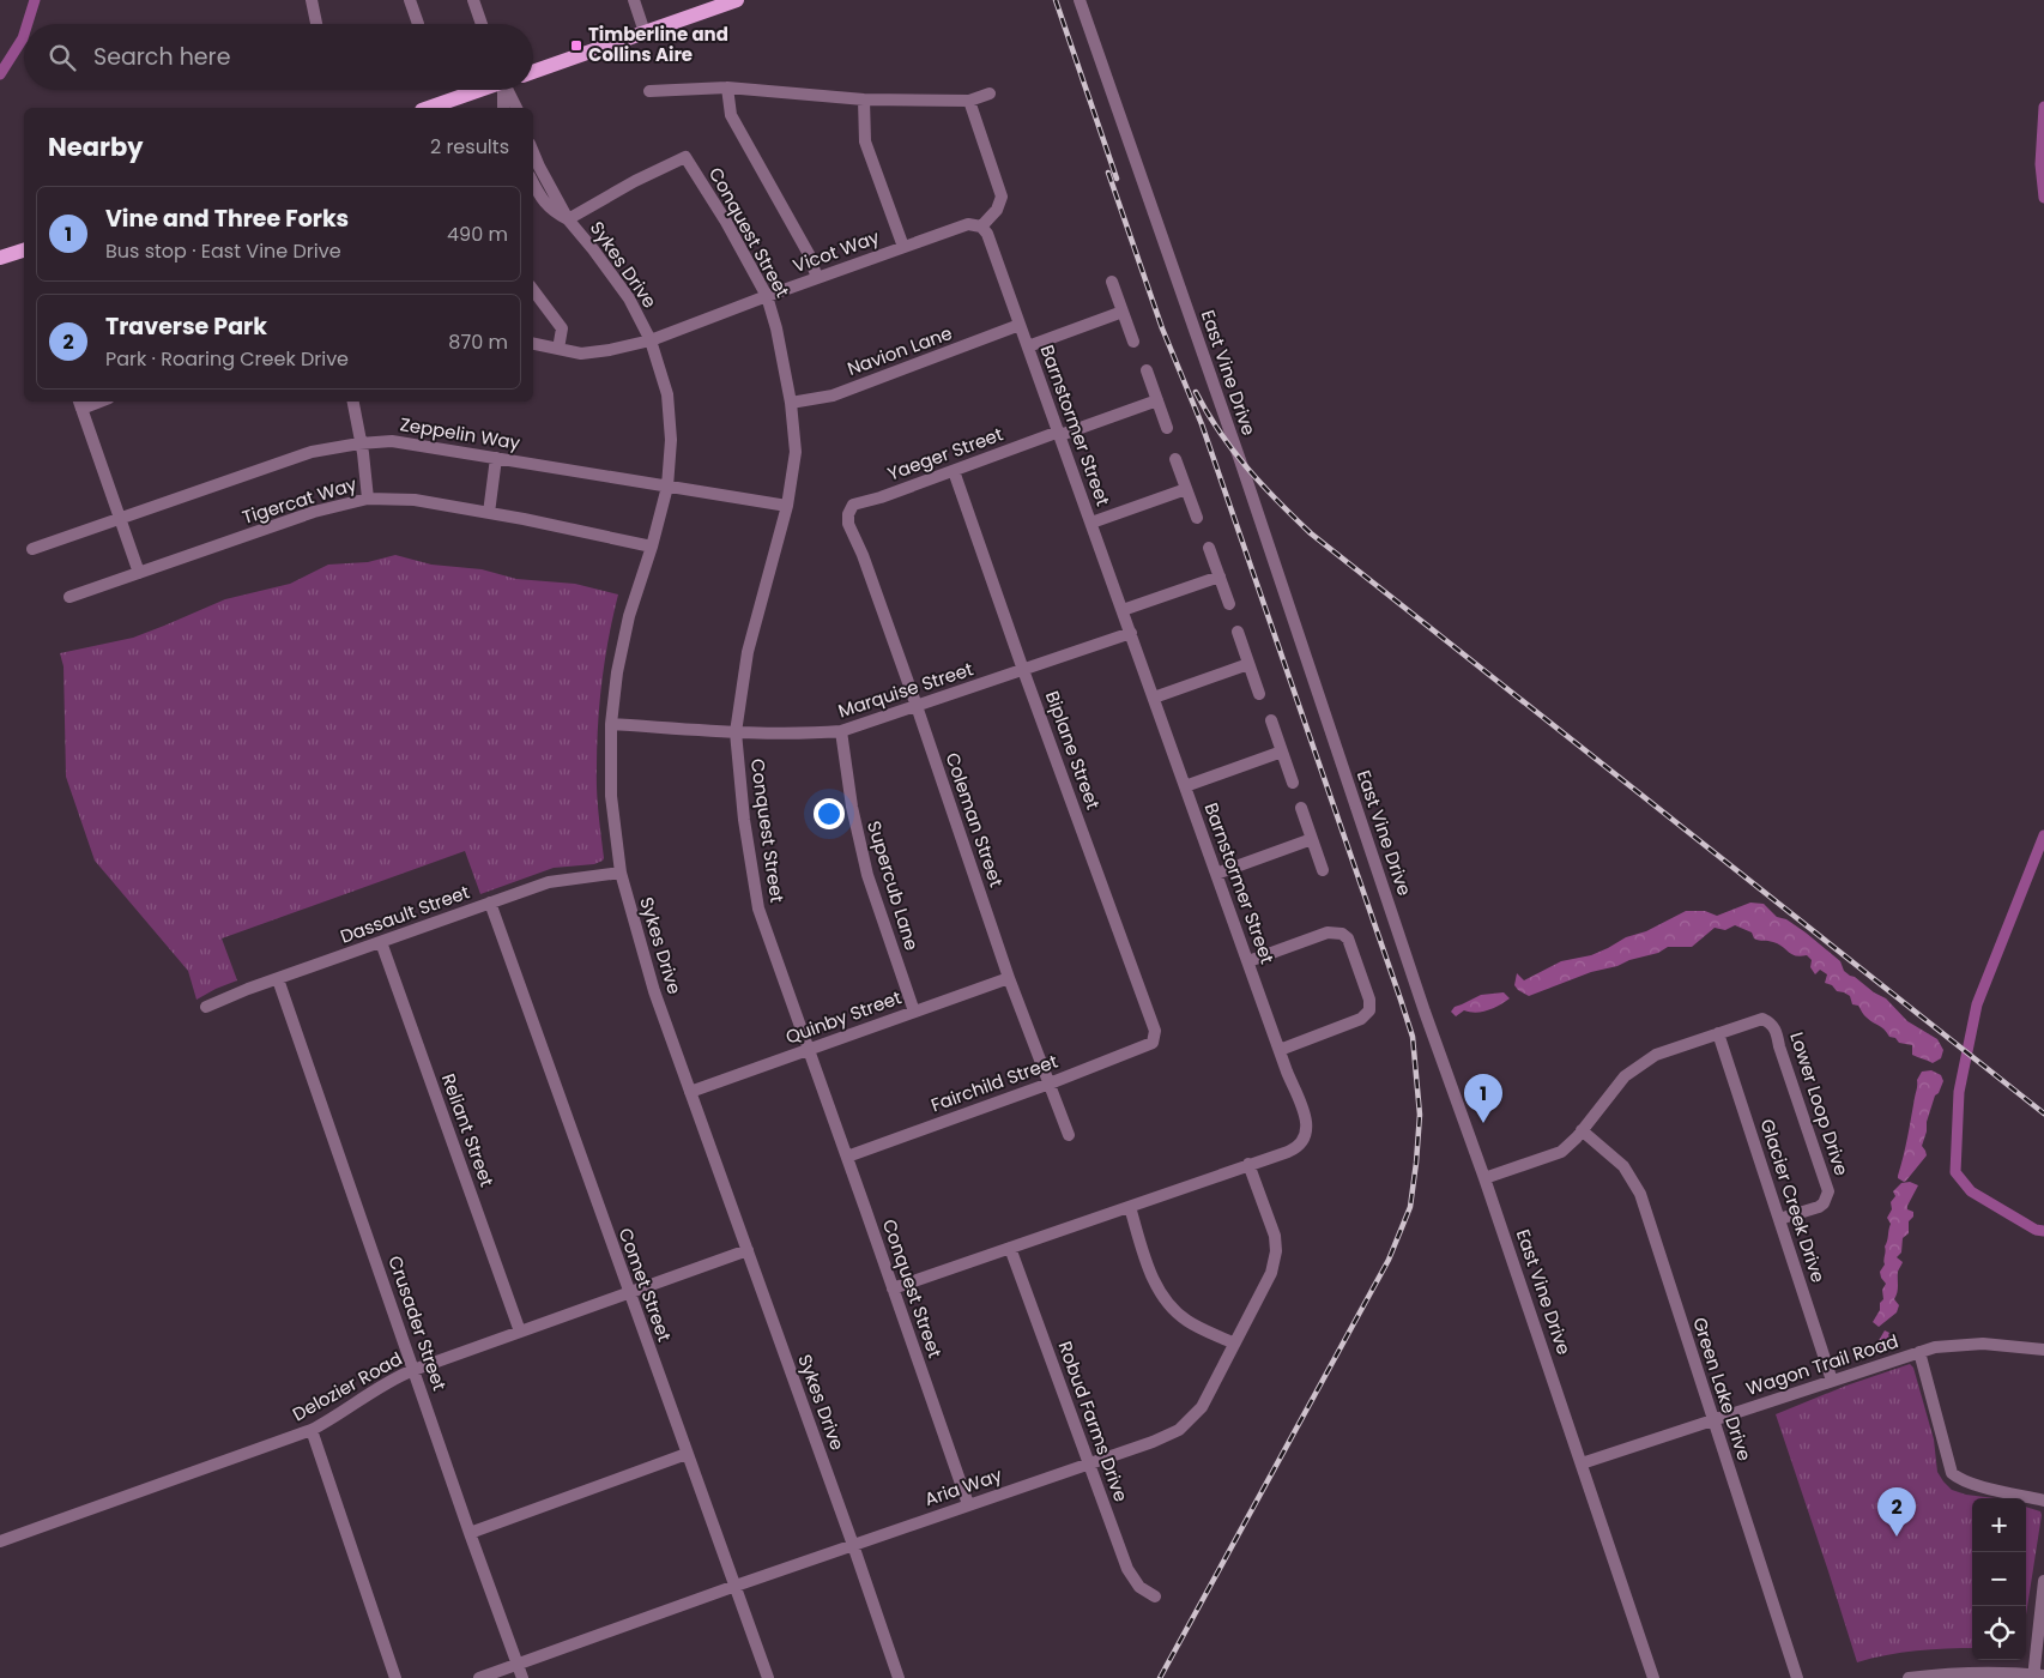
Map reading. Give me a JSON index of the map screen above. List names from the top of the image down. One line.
{"streets":{"street":["Conquest Street","Vicot Way","Sykes Drive","Navion Lane","East Vine Drive","Barnstormer Street","Zeppelin Way","Yaeger Street","Tigercat Way","Marquise Street","Biplane Street","Coleman Street","Supercub Lane","Dassault Street","Quinby Street","Fairchild Street","Lower Loop Drive","Reliant Street","Glacier Creek Drive","Comet Street","Crusader Street","Wagon Trail Road","Delozier Road","Green Lake Drive","Robud Farms Drive","Aria Way"]},"crossings":[["Conquest Street","Vicot Way"],["Conquest Street","Sykes Drive"],["Conquest Street","Navion Lane"],["Conquest Street","Barnstormer Street"],["Conquest Street","Zeppelin Way"],["Conquest Street","Marquise Street"],["Conquest Street","Quinby Street"],["Conquest Street","Fairchild Street"],["Conquest Street","Aria Way"],["Vicot Way","Sykes Drive"],["Vicot Way","Barnstormer Street"],["Sykes Drive","Zeppelin Way"],["Sykes Drive","Tigercat Way"],["Sykes Drive","Marquise Street"],["Sykes Drive","Dassault Street"],["Sykes Drive","Quinby Street"],["Sykes Drive","Delozier Road"],["Sykes Drive","Aria Way"],["Navion Lane","Barnstormer Street"],["East Vine Drive","Wagon Trail Road"],["Barnstormer Street","Yaeger Street"],["Barnstormer Street","Marquise Street"],["Barnstormer Street","Robud Farms Drive"],["Barnstormer Street","Aria Way"],["Yaeger Street","Biplane Street"],["Yaeger Street","Coleman Street"],["Marquise Street","Biplane Street"],["Marquise Street","Coleman Street"],["Marquise Street","Supercub Lane"],["Biplane Street","Fairchild Street"],["Coleman Street","Quinby Street"],["Coleman Street","Fairchild Street"],["Supercub Lane","Quinby Street"],["Dassault Street","Reliant Street"],["Dassault Street","Comet Street"],["Dassault Street","Crusader Street"],["Lower Loop Drive","Glacier Creek Drive"],["Reliant Street","Delozier Road"],["Glacier Creek Drive","Wagon Trail Road"],["Comet Street","Delozier Road"],["Comet Street","Aria Way"],["Crusader Street","Delozier Road"],["Crusader Street","Aria Way"],["Wagon Trail Road","Green Lake Drive"],["Robud Farms Drive","Aria Way"]],"places":{"transit":["Timberline and Collins Aire"]},"page":{"search":"Search here","heading":["Nearby","2 results"],"list":[{"mark":"1","name":"Vine and Three Forks","note":"Bus stop · East Vine Drive","value":"490 m"},{"mark":"2","name":"Traverse Park","note":"Park · Roaring Creek Drive","value":"870 m"}],"pins":["1","2"],"map_buttons":["+","−"]}}
